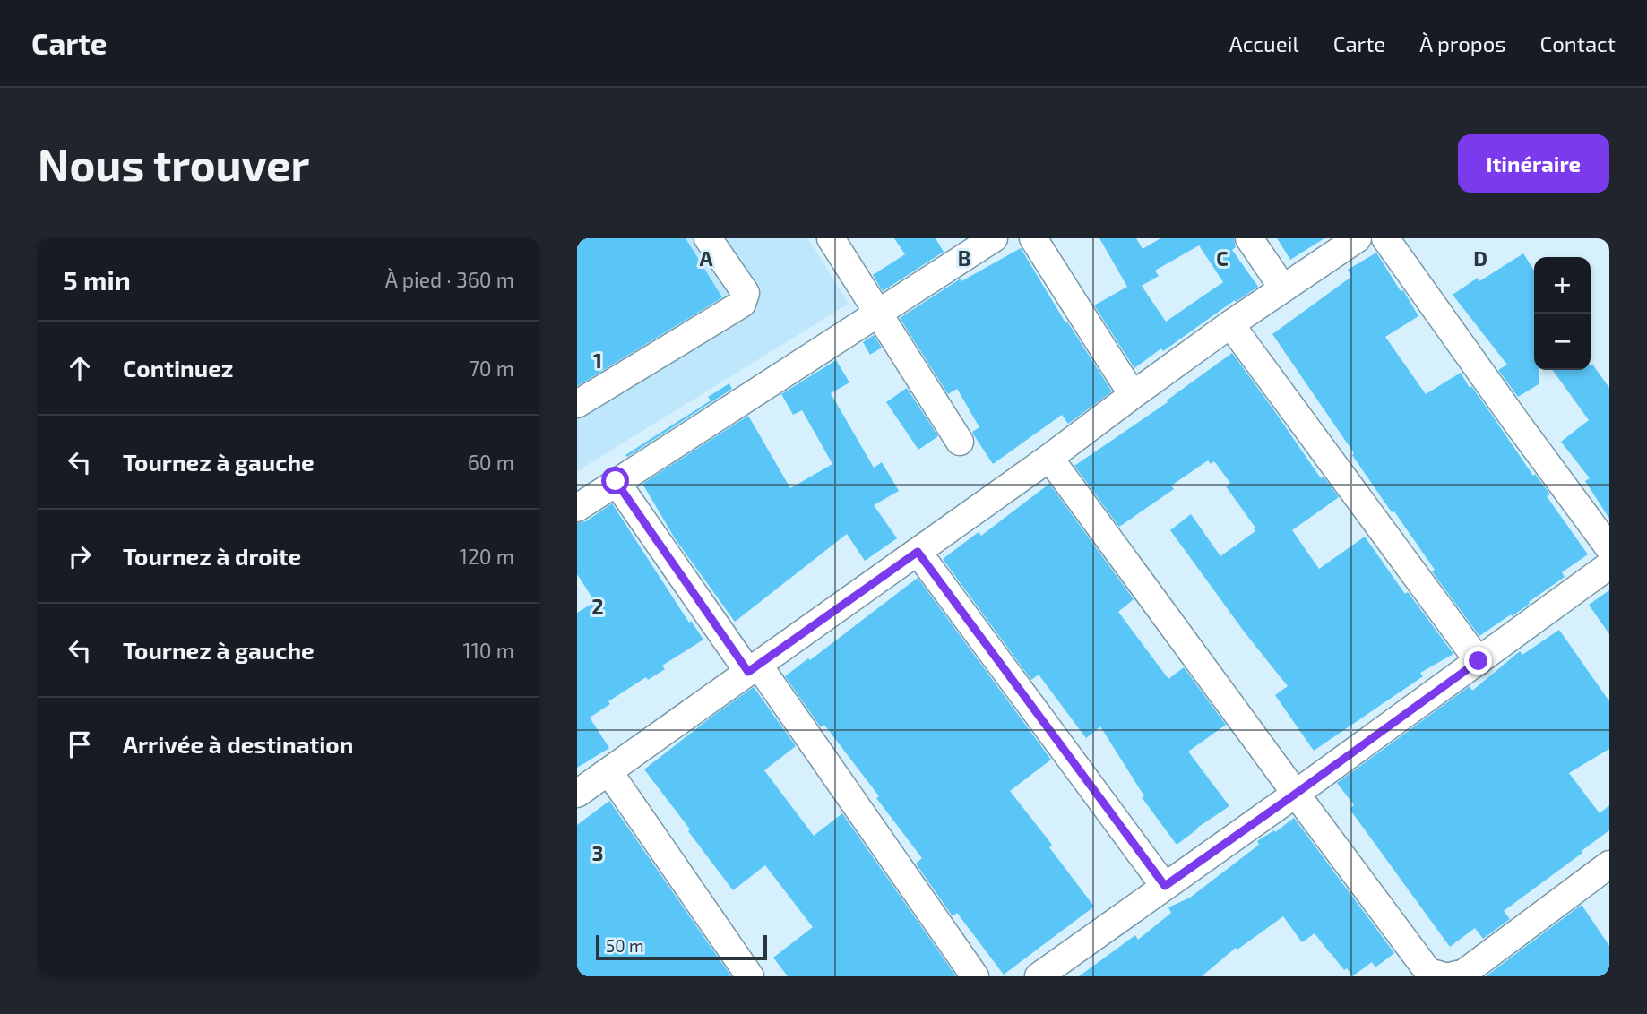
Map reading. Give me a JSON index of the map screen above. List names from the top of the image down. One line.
{"scale_bar":"50 m","page":{"header":"Carte","nav":["Accueil","Carte","À propos","Contact"],"buttons":"Itinéraire","title":"Nous trouver","heading":["5 min","À pied · 360 m"],"map_buttons":["+","−"],"list":[["Continuez","70 m"],["Tournez à gauche","60 m"],["Tournez à droite","120 m"],["Tournez à gauche","110 m"],"Arrivée à destination"],"scale":"50 m"},"grid":{"columns":["A","B","C","D"],"rows":["1","2","3"]}}
